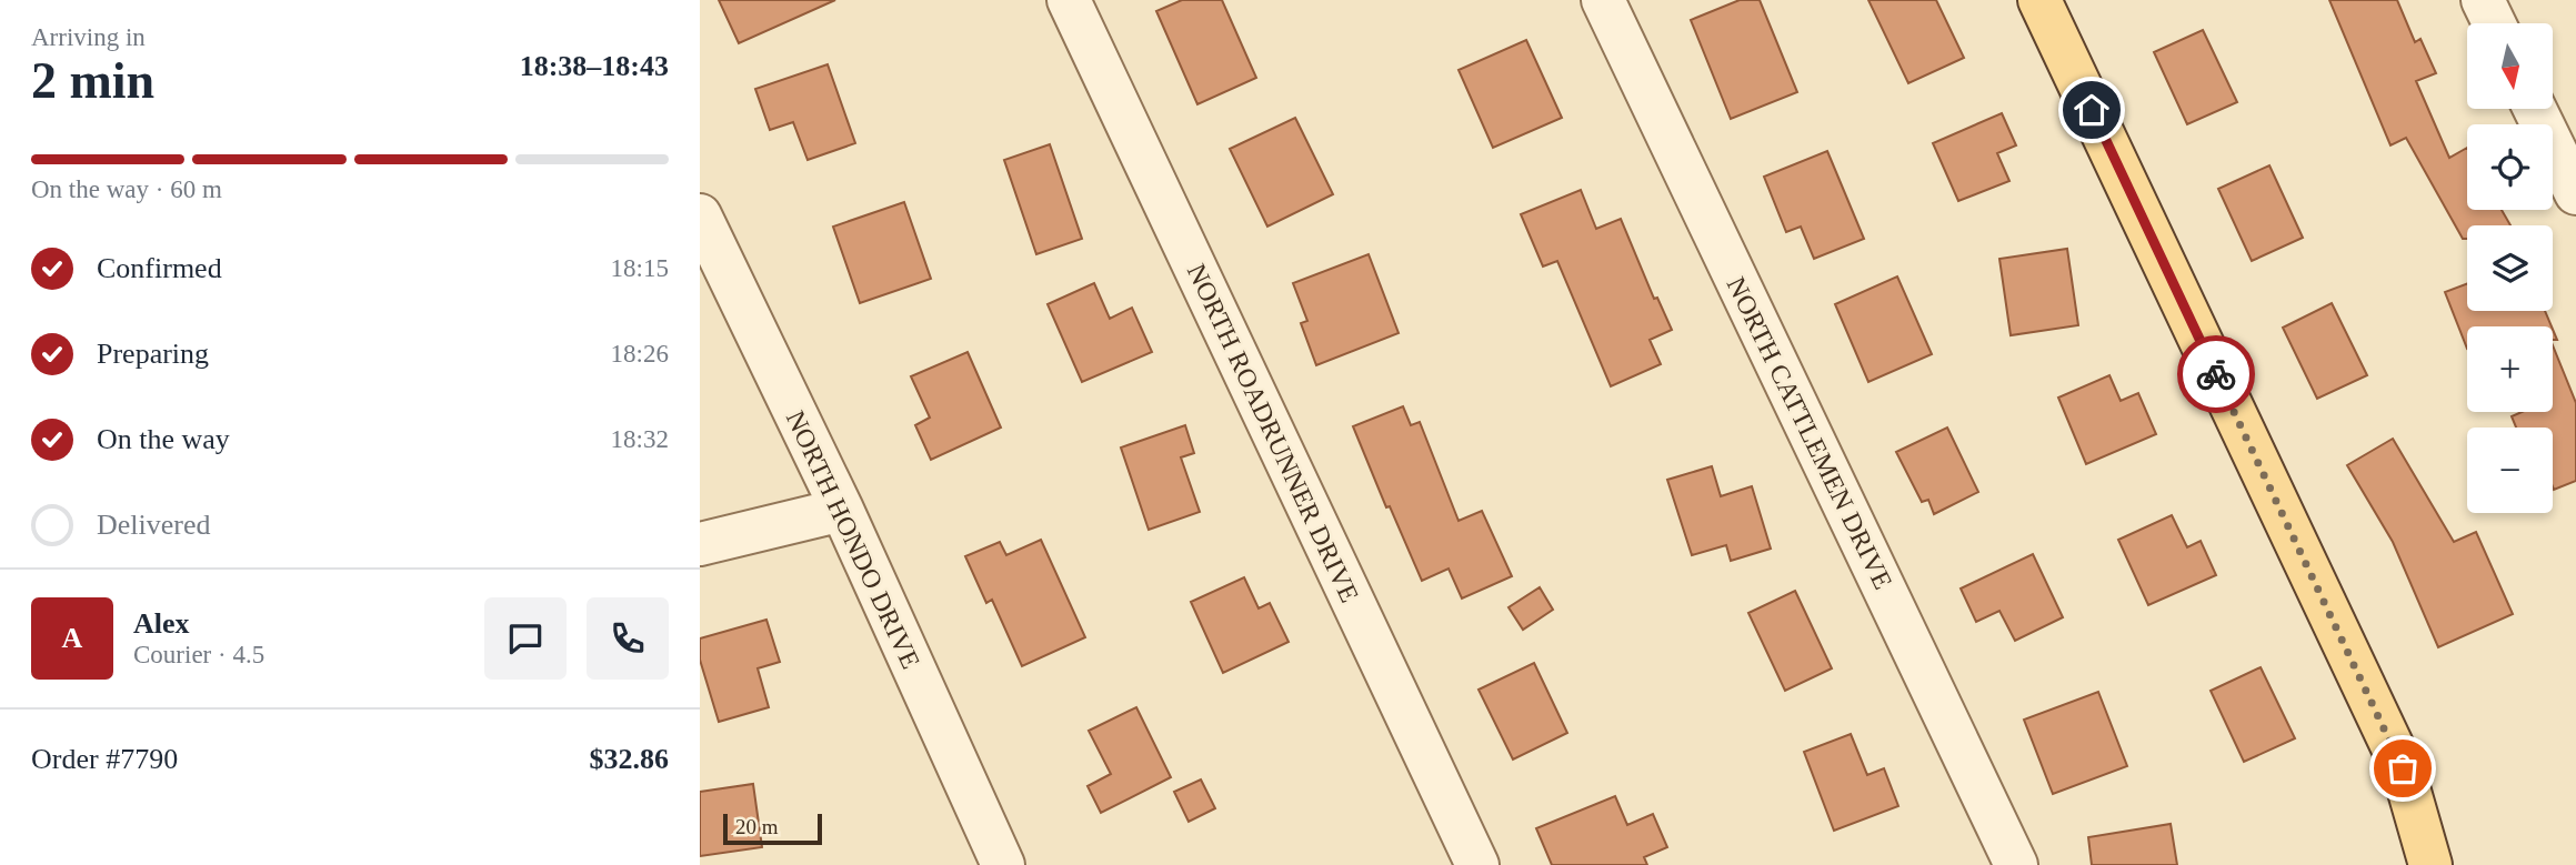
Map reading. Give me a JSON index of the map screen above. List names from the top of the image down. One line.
{"streets":{"street":["NORTH ROADRUNNER DRIVE","NORTH CATTLEMEN DRIVE","NORTH HONDO DRIVE"]},"scale_bar":"20 m","north":"bottom","page":{"heading":["2 min","Arriving in","18:38–18:43"],"panel":["Alex","Courier · 4.5","Order #7790","$32.86"],"map_buttons":["+","−"],"bar":"On the way · 60 m","list":[["Confirmed","18:15"],["Preparing","18:26"],["On the way","18:32"],"Delivered"],"round":"A","scale":"20 m"}}
